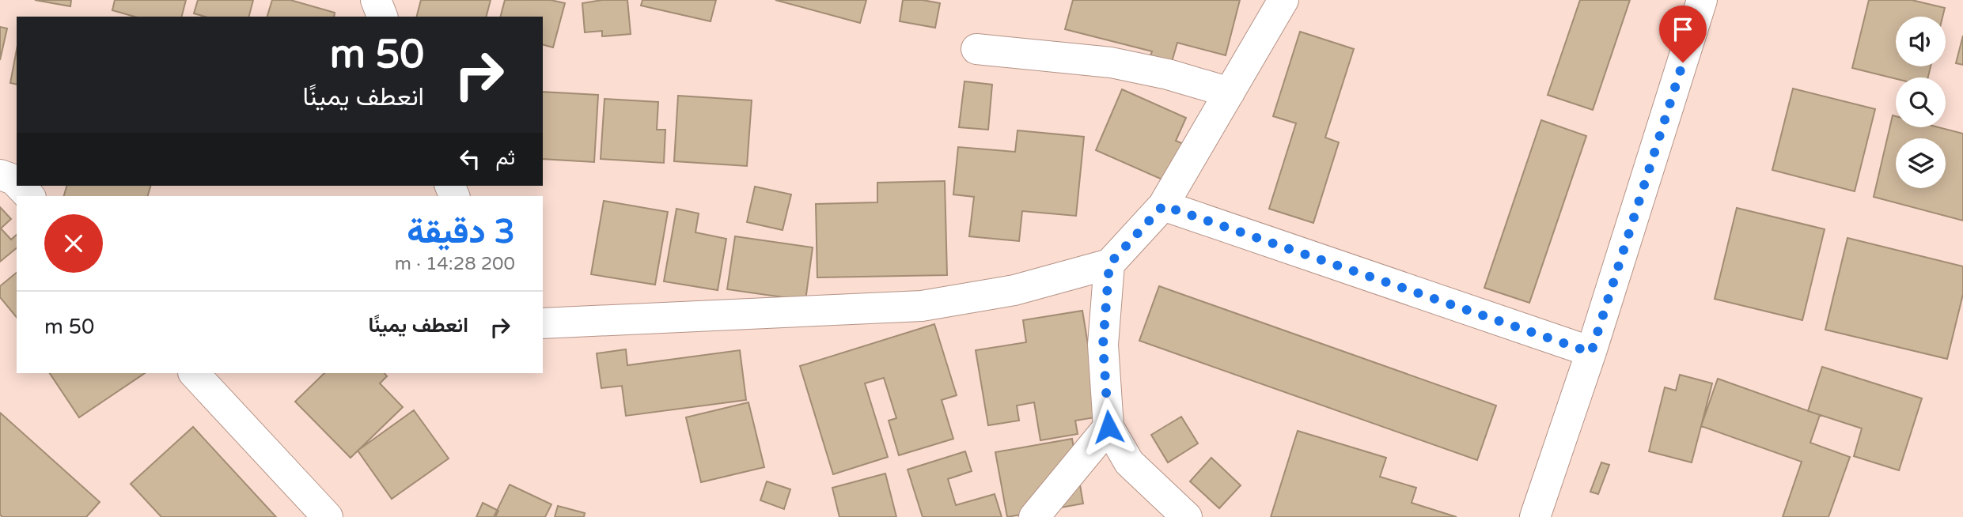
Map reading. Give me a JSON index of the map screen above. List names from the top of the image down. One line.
{"page":{"turn":["50 m","انعطف يمينًا"],"then":"ثم","heading":["3 دقيقة","200 m · 14:28"],"list":[{"name":"انعطف يمينًا","value":"50 m"}]}}
